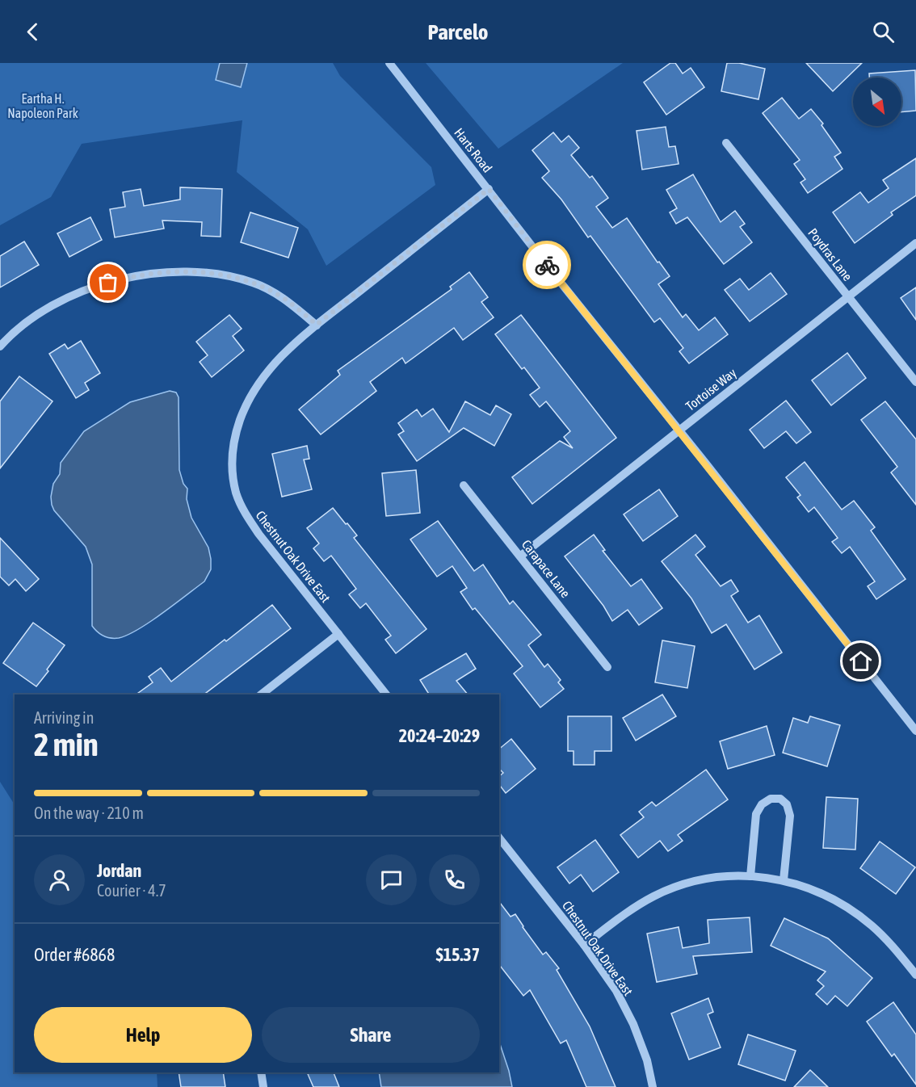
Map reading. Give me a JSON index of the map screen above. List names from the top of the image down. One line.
{"streets":{"street":["Harts Road","Poydras Lane","Tortoise Way","Chestnut Oak Drive East","Carapace Lane"]},"crossings":[["Harts Road","Tortoise Way"],["Harts Road","Chestnut Oak Drive East"],["Poydras Lane","Tortoise Way"],["Tortoise Way","Carapace Lane"]],"parks":["Eartha H. Napoleon Park"],"north":"bottom right","page":{"header":"Parcelo","heading":["2 min","Arriving in","20:24–20:29"],"panel":["Jordan","Courier · 4.7","Order #6868","$15.37"],"bar":"On the way · 210 m","buttons":["Help","Share"]}}
